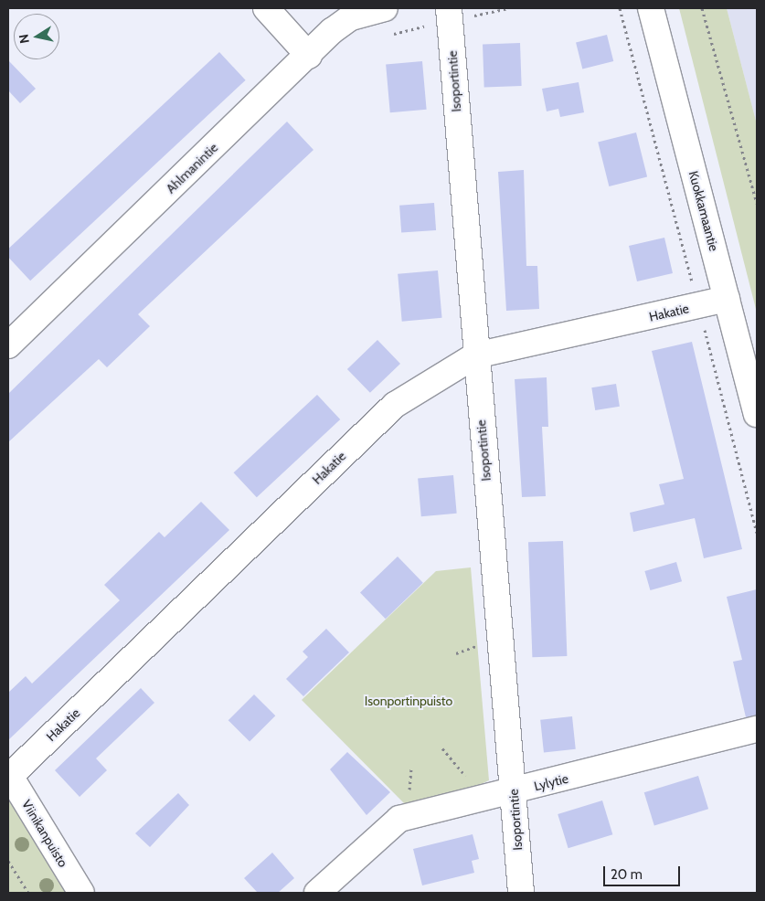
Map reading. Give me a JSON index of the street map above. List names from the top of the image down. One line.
{"streets":{"street":["Isoportintie","Ahlmanintie","Kuokkamaantie","Hakatie","Lylytie","Viinikanpuisto"]},"crossings":[["Isoportintie","Hakatie"],["Isoportintie","Lylytie"],["Kuokkamaantie","Hakatie"],["Hakatie","Viinikanpuisto"]],"parks":["Isonportinpuisto"],"scale_bar":"20 m","north":"left"}
